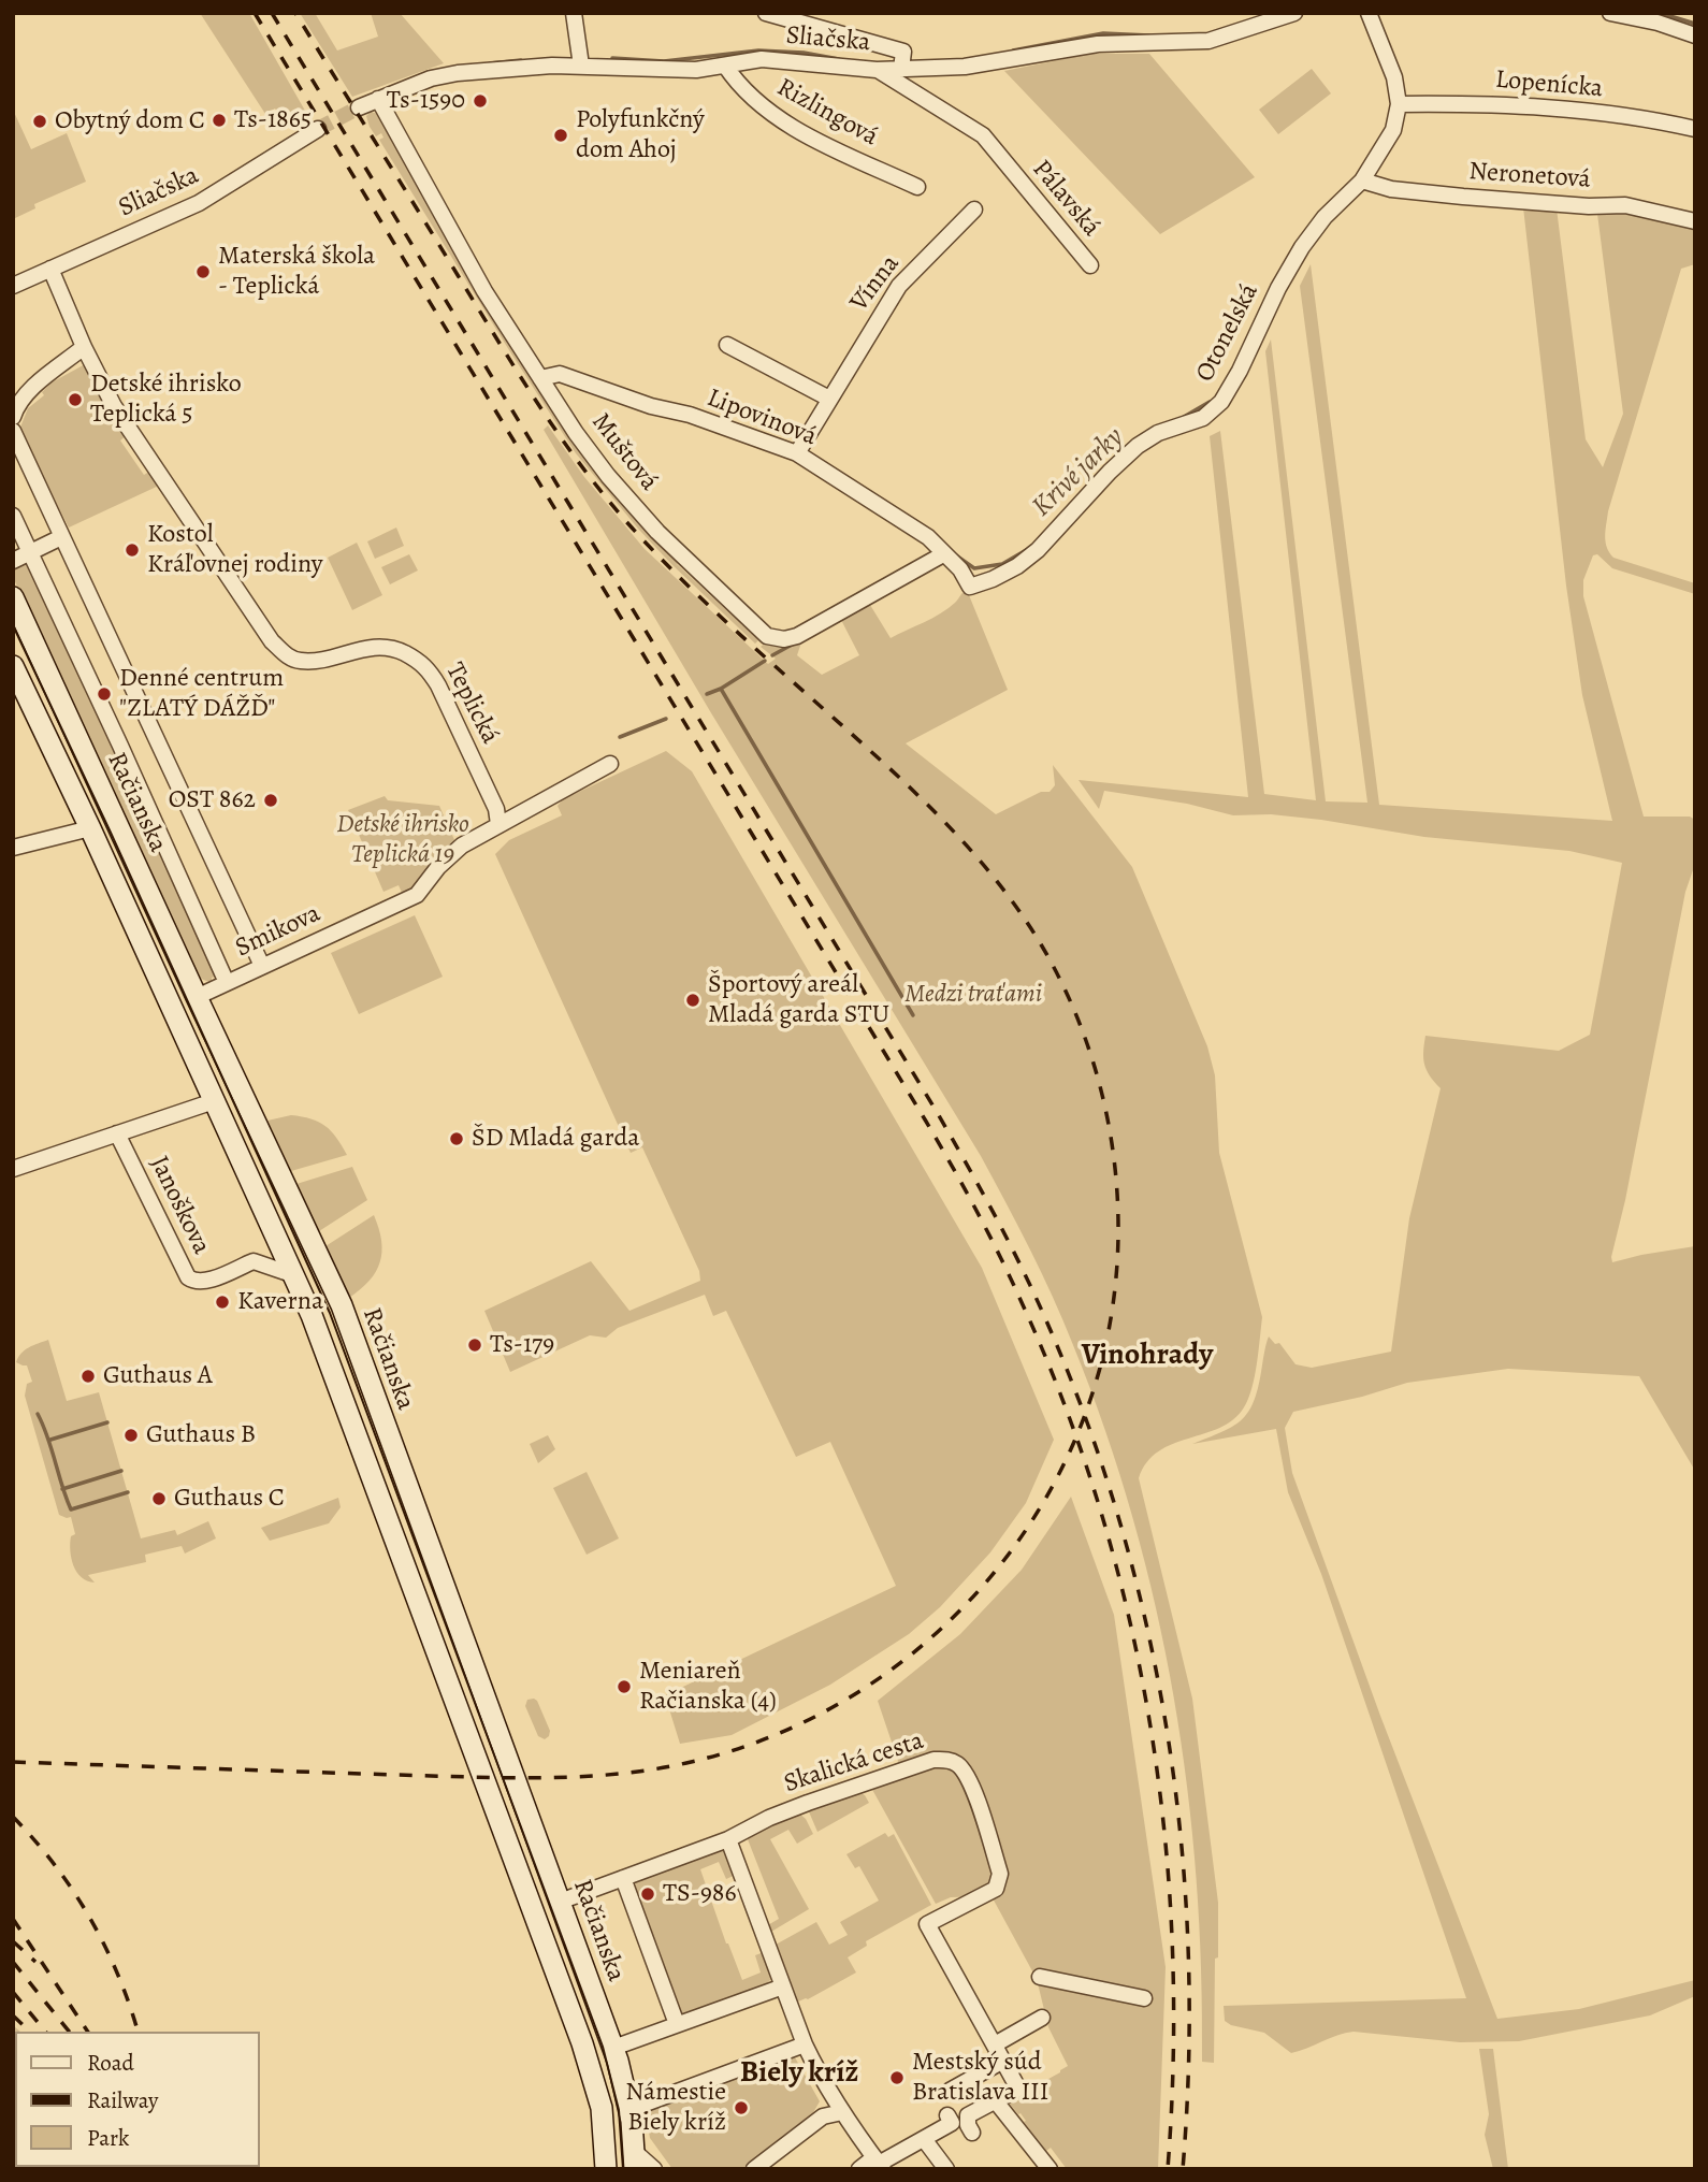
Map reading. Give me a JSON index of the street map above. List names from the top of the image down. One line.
{"streets":{"main road":["Račianska"],"street":["Sliačska","Lopenícka","Rizlingová","Neronetová","Pálavská","Vínna","Otonelská","Lipovinová","Muštová","Teplická","Smikova","Janoškova","Skalická cesta"]},"crossings":[["Sliačska","Rizlingová"],["Sliačska","Pálavská"],["Sliačska","Muštová"],["Sliačska","Teplická"],["Lopenícka","Otonelská"],["Neronetová","Otonelská"],["Vínna","Lipovinová"],["Otonelská","Lipovinová"],["Lipovinová","Muštová"],["Teplická","Smikova"],["Račianska","Smikova"],["Račianska","Janoškova"],["Račianska","Skalická cesta"]],"districts":["Vinohrady","Biely kríž"],"water":["Krivé jarky"],"parks":["Detské ihrisko Teplická 19","Medzi traťami"],"places":["Ts-1590","Ts-1865","Obytný dom C","Polyfunkčný dom Ahoj","Materská škola - Teplická","Detské ihrisko Teplická 5","Kostol Kráľovnej rodiny","Denné centrum \"ZLATÝ DÁŽĎ\"","OST 862","Športový areál Mladá garda STU","ŠD Mladá garda","Kaverna","Ts-179","Guthaus A","Guthaus B","Guthaus C","Meniareň Račianska (4)","TS-986","Mestský súd Bratislava III","Námestie Biely kríž"],"legend":["Road","Railway","Park"]}
